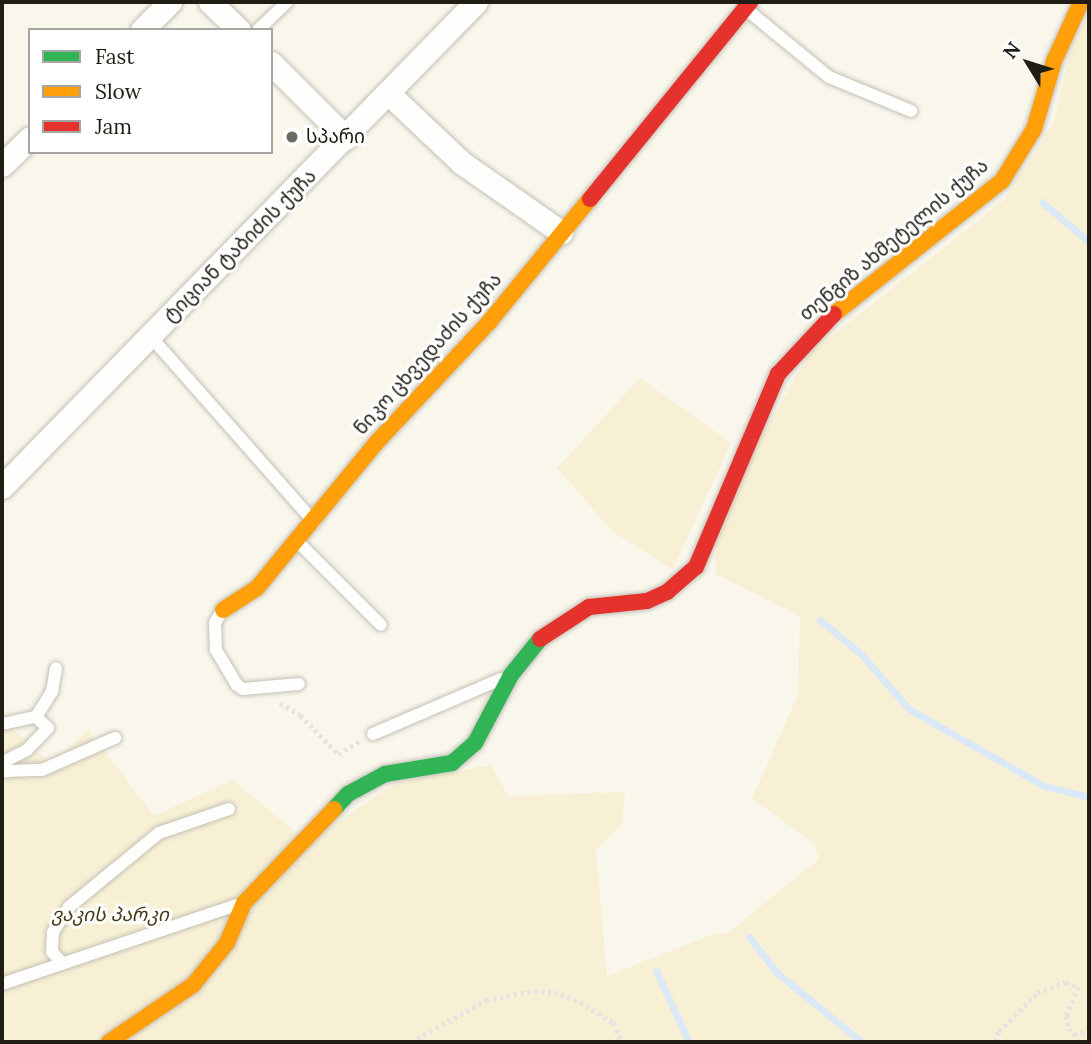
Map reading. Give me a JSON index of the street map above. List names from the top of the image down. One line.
{"streets":{"street":["თენგიზ ახმეტელის ქუჩა","ტიციან ტაბიძის ქუჩა","ნიკო ცხვედაძის ქუჩა"]},"parks":["ვაკის პარკი"],"places":["სპარი"],"legend":["Fast","Slow","Jam"],"north":"top left"}
